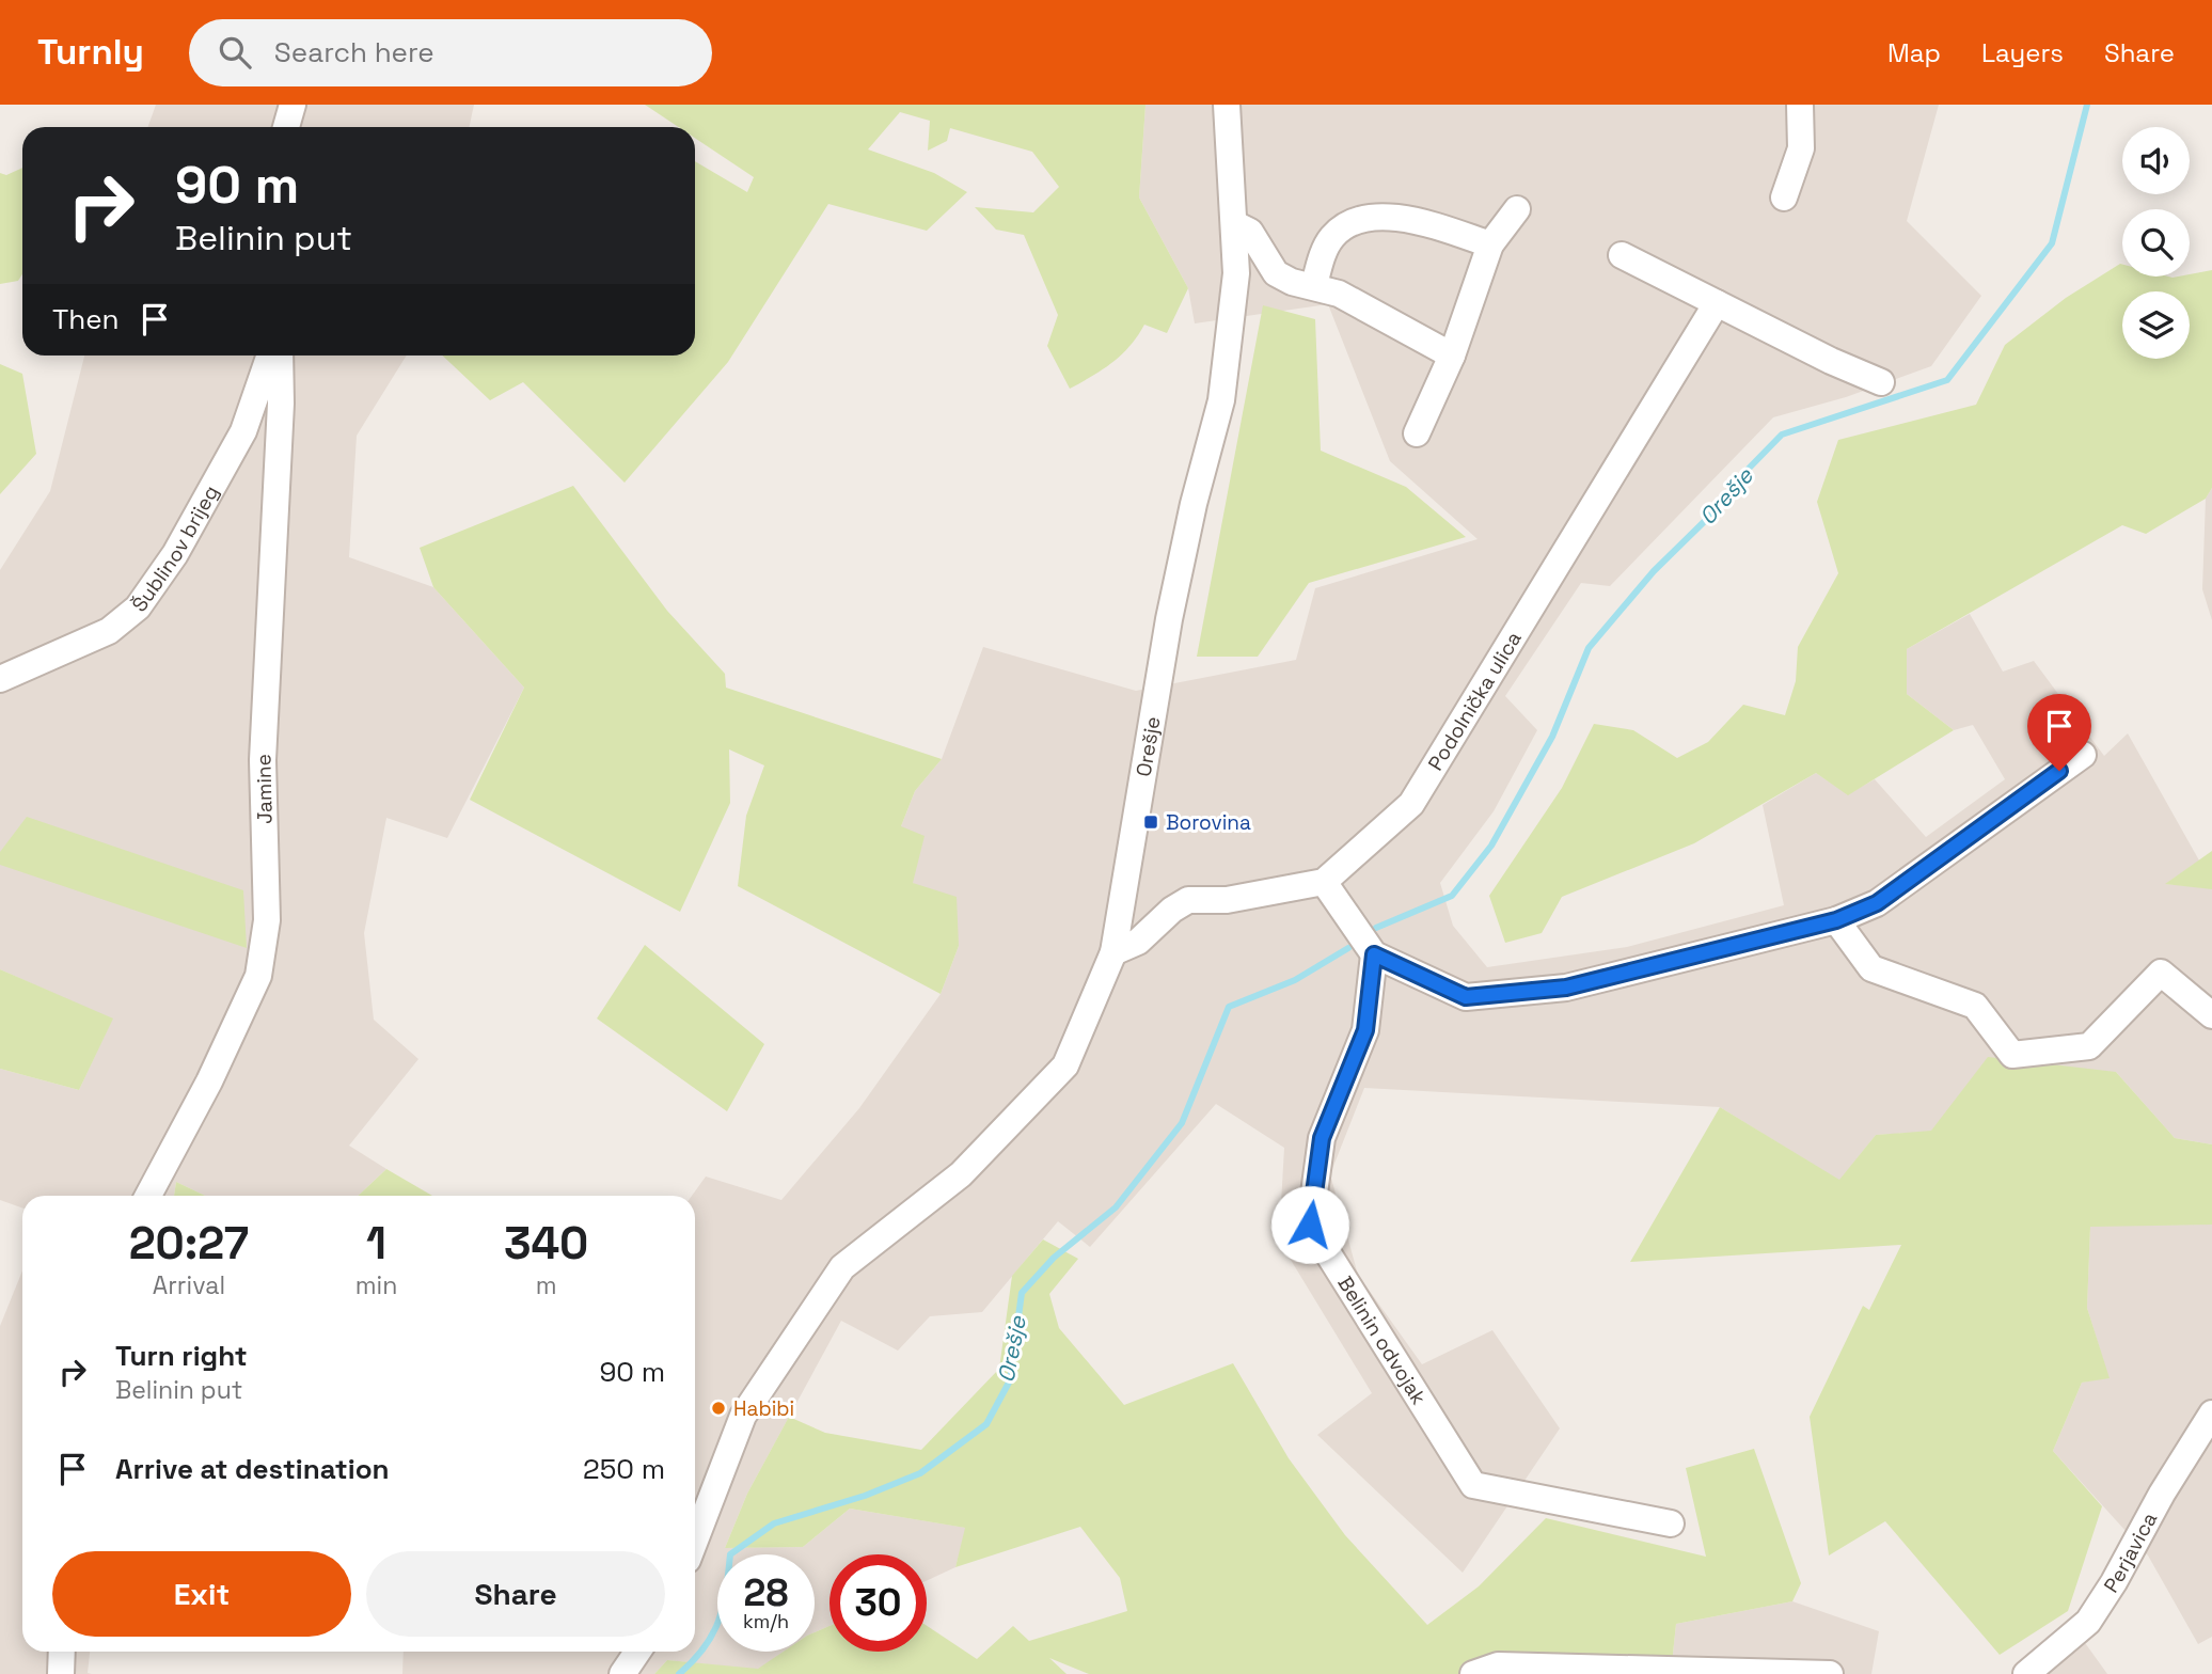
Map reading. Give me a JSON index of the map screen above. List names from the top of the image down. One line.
{"streets":{"street":["Šublinov brijeg","Podolnička ulica","Orešje","Jamine","Belinin odvojak","Perjavica"]},"water":["Orešje"],"places":{"transit":["Borovina"],"other":["Habibi"]},"page":{"header":"Turnly","search":"Search here","nav":["Map","Layers","Share"],"turn":["90 m","Belinin put"],"then":"Then","eta":["20:27","Arrival","1","min","340","m"],"list":[{"name":"Turn right","note":"Belinin put","value":"90 m"},{"name":"Arrive at destination","value":"250 m"}],"buttons":["Exit","Share"],"speed":"28 km/h","limit":"30"}}
